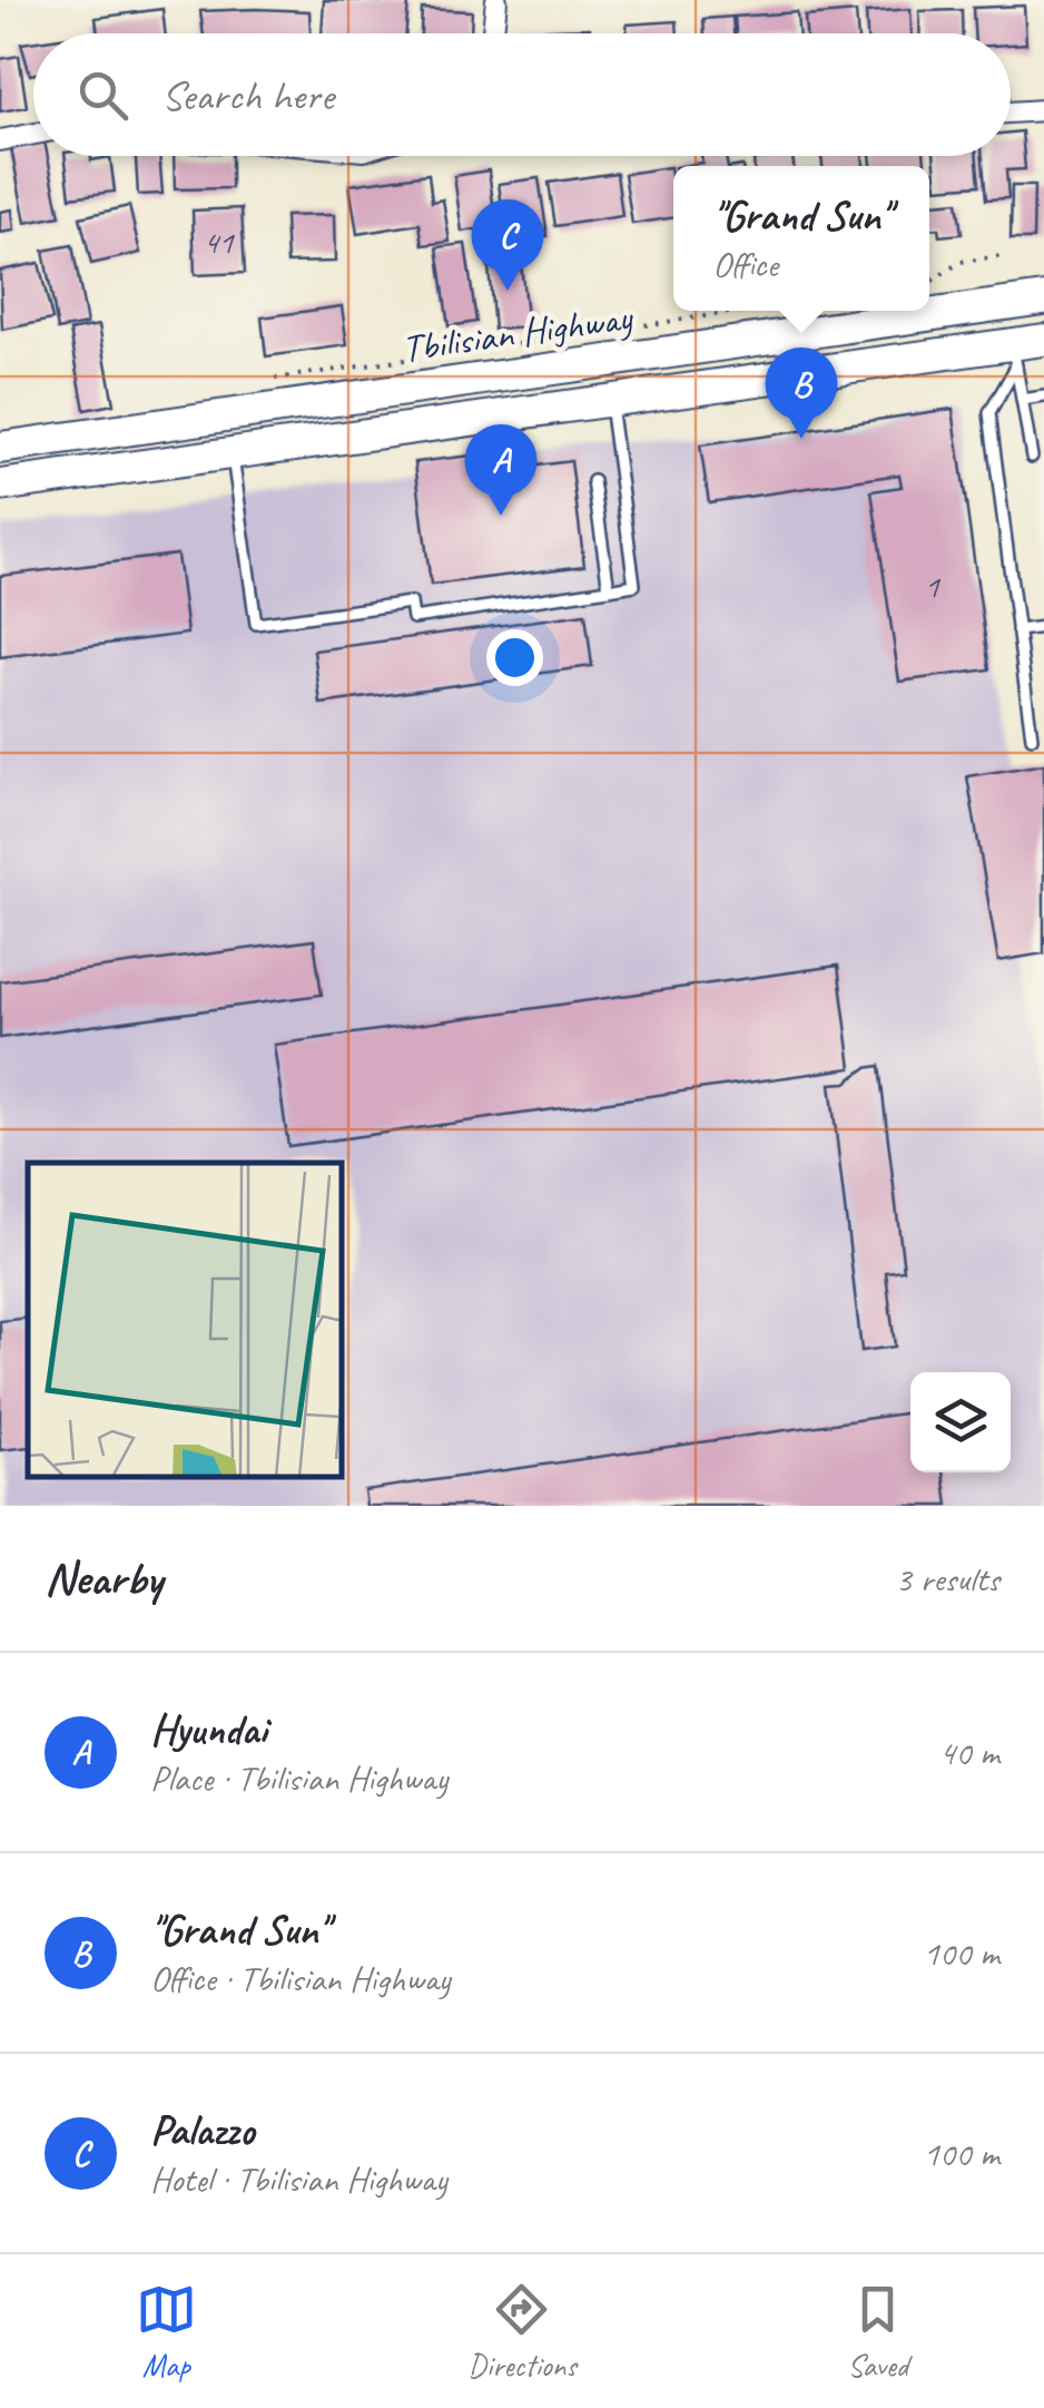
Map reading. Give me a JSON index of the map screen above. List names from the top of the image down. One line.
{"streets":{"main road":["Tbilisian Highway"]},"house_numbers":["41","1"],"page":{"search":"Search here","popup":["\"Grand Sun\"","Office"],"pins":["C","B","A"],"heading":["Nearby","3 results"],"list":[{"mark":"A","name":"Hyundai","note":"Place · Tbilisian Highway","value":"40 m"},{"mark":"B","name":"\"Grand Sun\"","note":"Office · Tbilisian Highway","value":"100 m"},{"mark":"C","name":"Palazzo","note":"Hotel · Tbilisian Highway","value":"100 m"}],"nav":["Map","Directions","Saved"]}}
